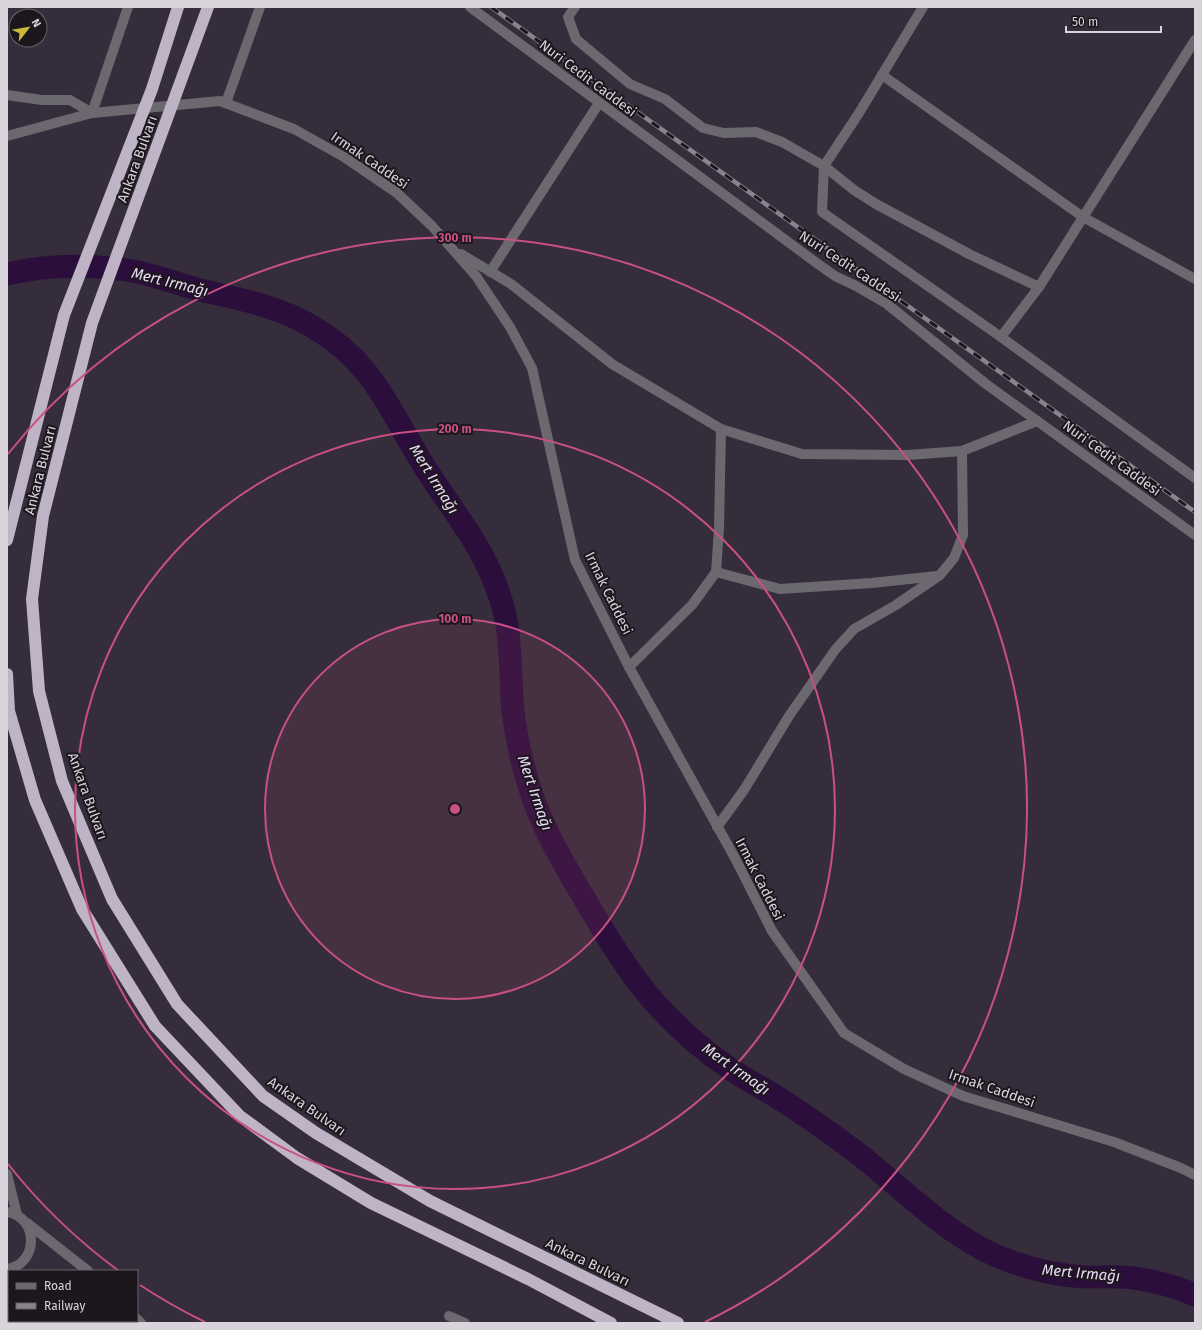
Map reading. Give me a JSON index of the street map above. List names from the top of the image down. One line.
{"streets":{"highway":["Ankara Bulvarı"],"street":["Nuri Cedit Caddesi","Irmak Caddesi"]},"water":["Mert Irmağı"],"legend":["Road","Railway"],"scale_bar":"50 m","north":"top right","rings":["300 m","200 m","100 m"]}
